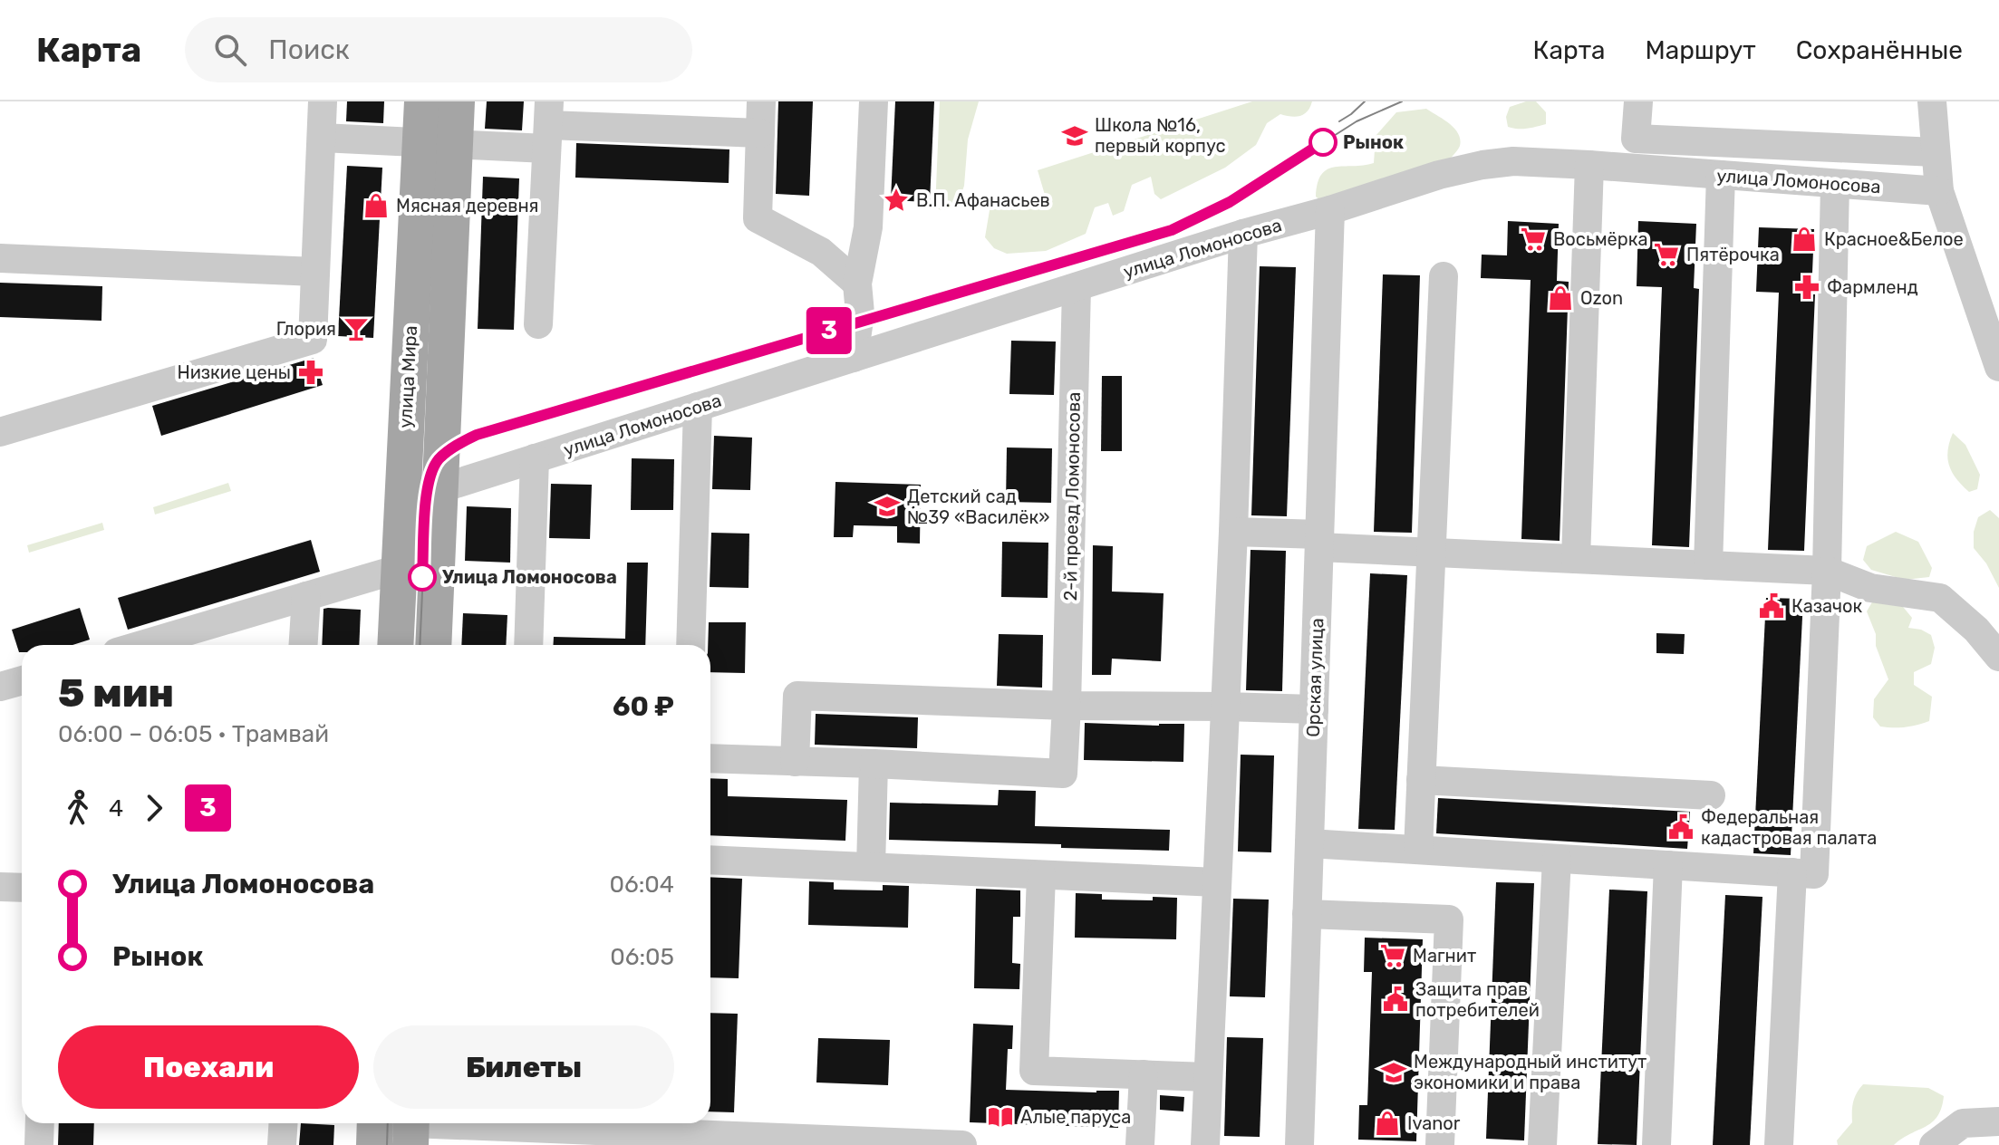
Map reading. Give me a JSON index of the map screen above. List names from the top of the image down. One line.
{"streets":{"main road":["улица Мира"],"street":["улица Ломоносова","2-й проезд Ломоносова","Орская улица"]},"crossings":[["улица Ломоносова","улица Мира"],["улица Ломоносова","2-й проезд Ломоносова"],["улица Ломоносова","Орская улица"]],"places":{"school or university":["Школа №16, первый корпус","Детский сад №39 «Василёк»","Международный институт экономики и права"],"other":["Рынок","Улица Ломоносова"],"place":["В.П. Афанасьев"],"shop":["Мясная деревня","Красное&Белое","Ozon","Ivanor"],"supermarket":["Восьмёрка","Пятёрочка","Магнит"],"pharmacy":["Фармленд","Низкие цены"],"bar":["Глория"],"public building":["Казачок","Федеральная кадастровая палата","Защита прав потребителей"],"library":["Алые паруса"]},"lines":["tram line 3"],"page":{"header":"Карта","search":"Поиск","nav":["Карта","Маршрут","Сохранённые"],"on_map":"3","heading":["5 мин","06:00 – 06:05 · Трамвай","60 ₽"],"legs":["4","3"],"list":[{"name":"Улица Ломоносова","value":"06:04"},{"name":"Рынок","value":"06:05"}],"buttons":["Поехали","Билеты"]}}
